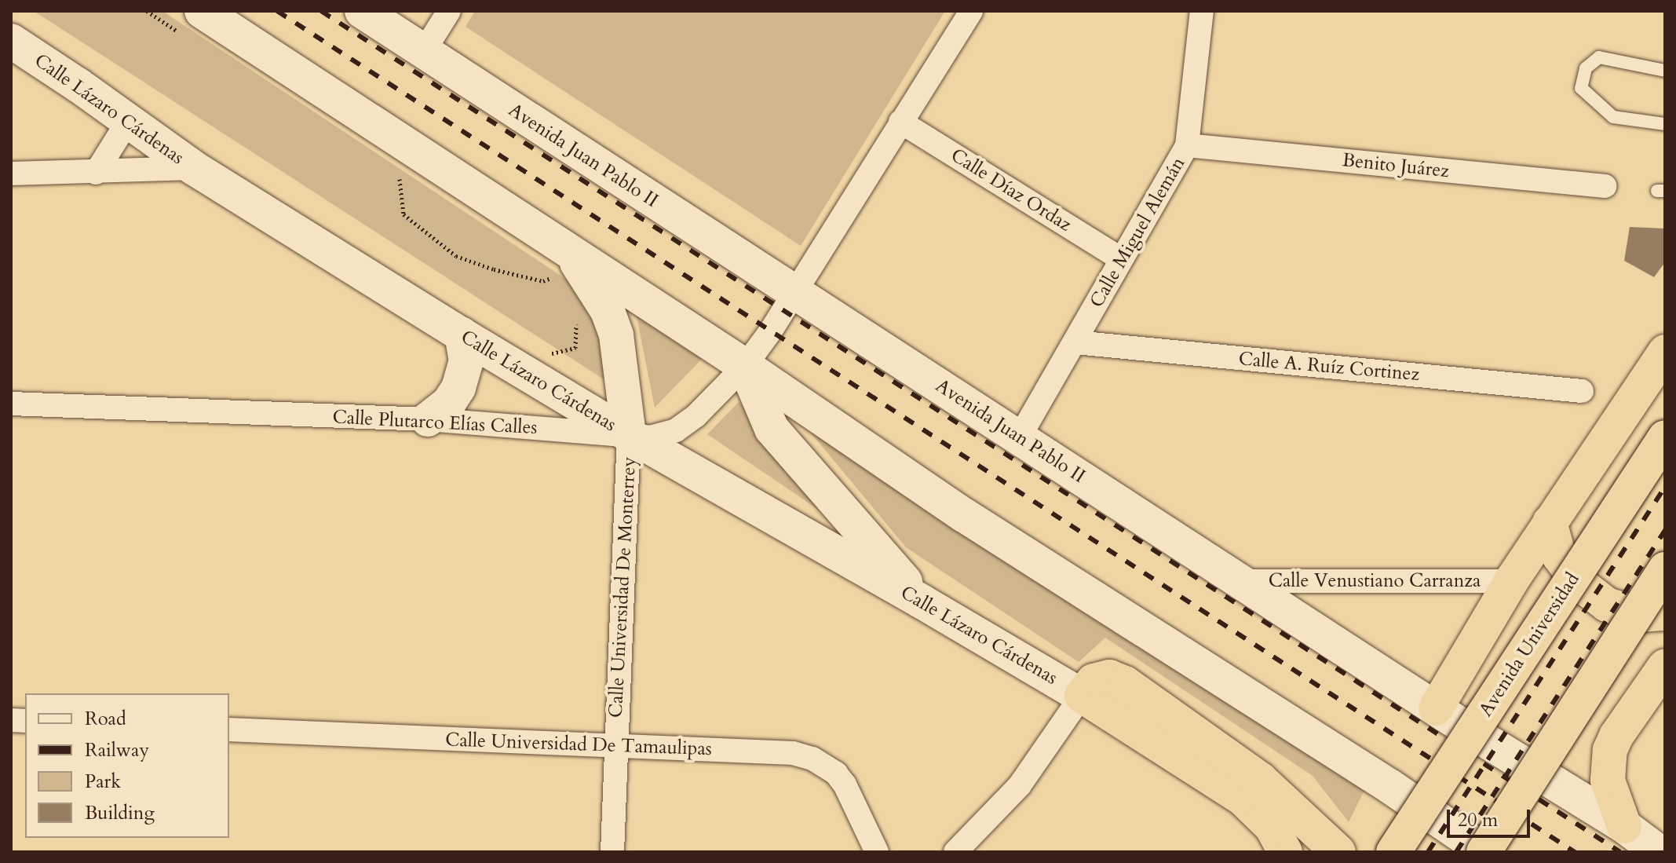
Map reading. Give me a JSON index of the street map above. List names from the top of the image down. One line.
{"streets":{"highway":["Avenida Universidad"],"street":["Calle Lázaro Cárdenas","Avenida Juan Pablo II","Benito Juárez","Calle Díaz Ordaz","Calle Miguel Alemán","Calle A. Ruíz Cortinez","Calle Plutarco Elías Calles","Calle Venustiano Carranza","Calle Universidad De Monterrey","Calle Universidad De Tamaulipas"]},"crossings":[["Calle Lázaro Cárdenas","Calle Plutarco Elías Calles"],["Calle Lázaro Cárdenas","Calle Universidad De Monterrey"],["Avenida Juan Pablo II","Calle Miguel Alemán"],["Avenida Juan Pablo II","Calle Plutarco Elías Calles"],["Avenida Juan Pablo II","Calle Venustiano Carranza"],["Benito Juárez","Calle Miguel Alemán"],["Calle Díaz Ordaz","Calle Miguel Alemán"],["Calle Díaz Ordaz","Calle Plutarco Elías Calles"],["Calle Miguel Alemán","Calle A. Ruíz Cortinez"],["Calle Plutarco Elías Calles","Calle Universidad De Monterrey"],["Calle Universidad De Monterrey","Calle Universidad De Tamaulipas"]],"legend":["Road","Railway","Park","Building"],"scale_bar":"20 m"}
